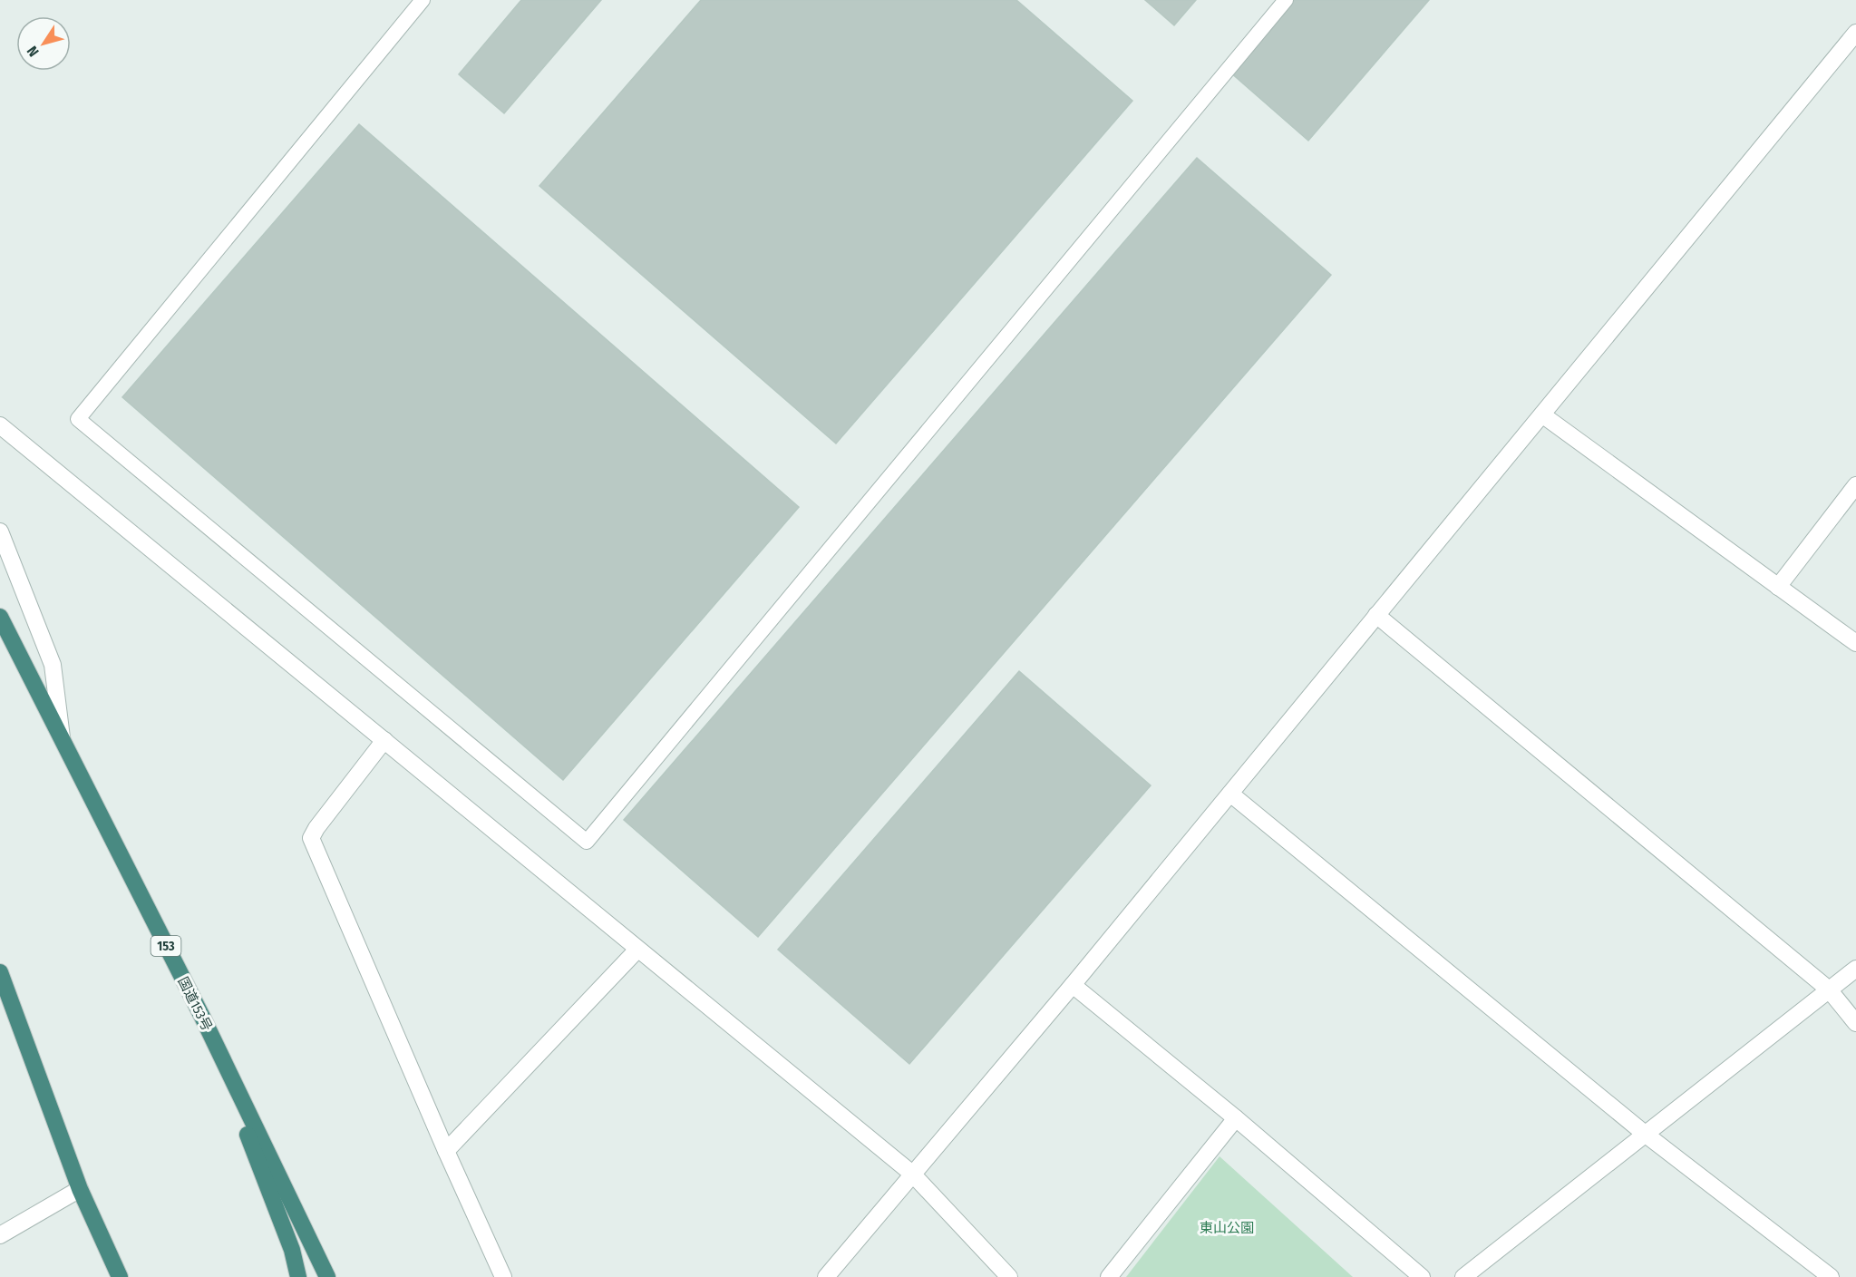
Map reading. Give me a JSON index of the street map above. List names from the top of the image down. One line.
{"streets":{"highway":["153","国道153号"]},"crossings":[["153","国道153号"]],"parks":["東山公園"],"north":"bottom left"}
